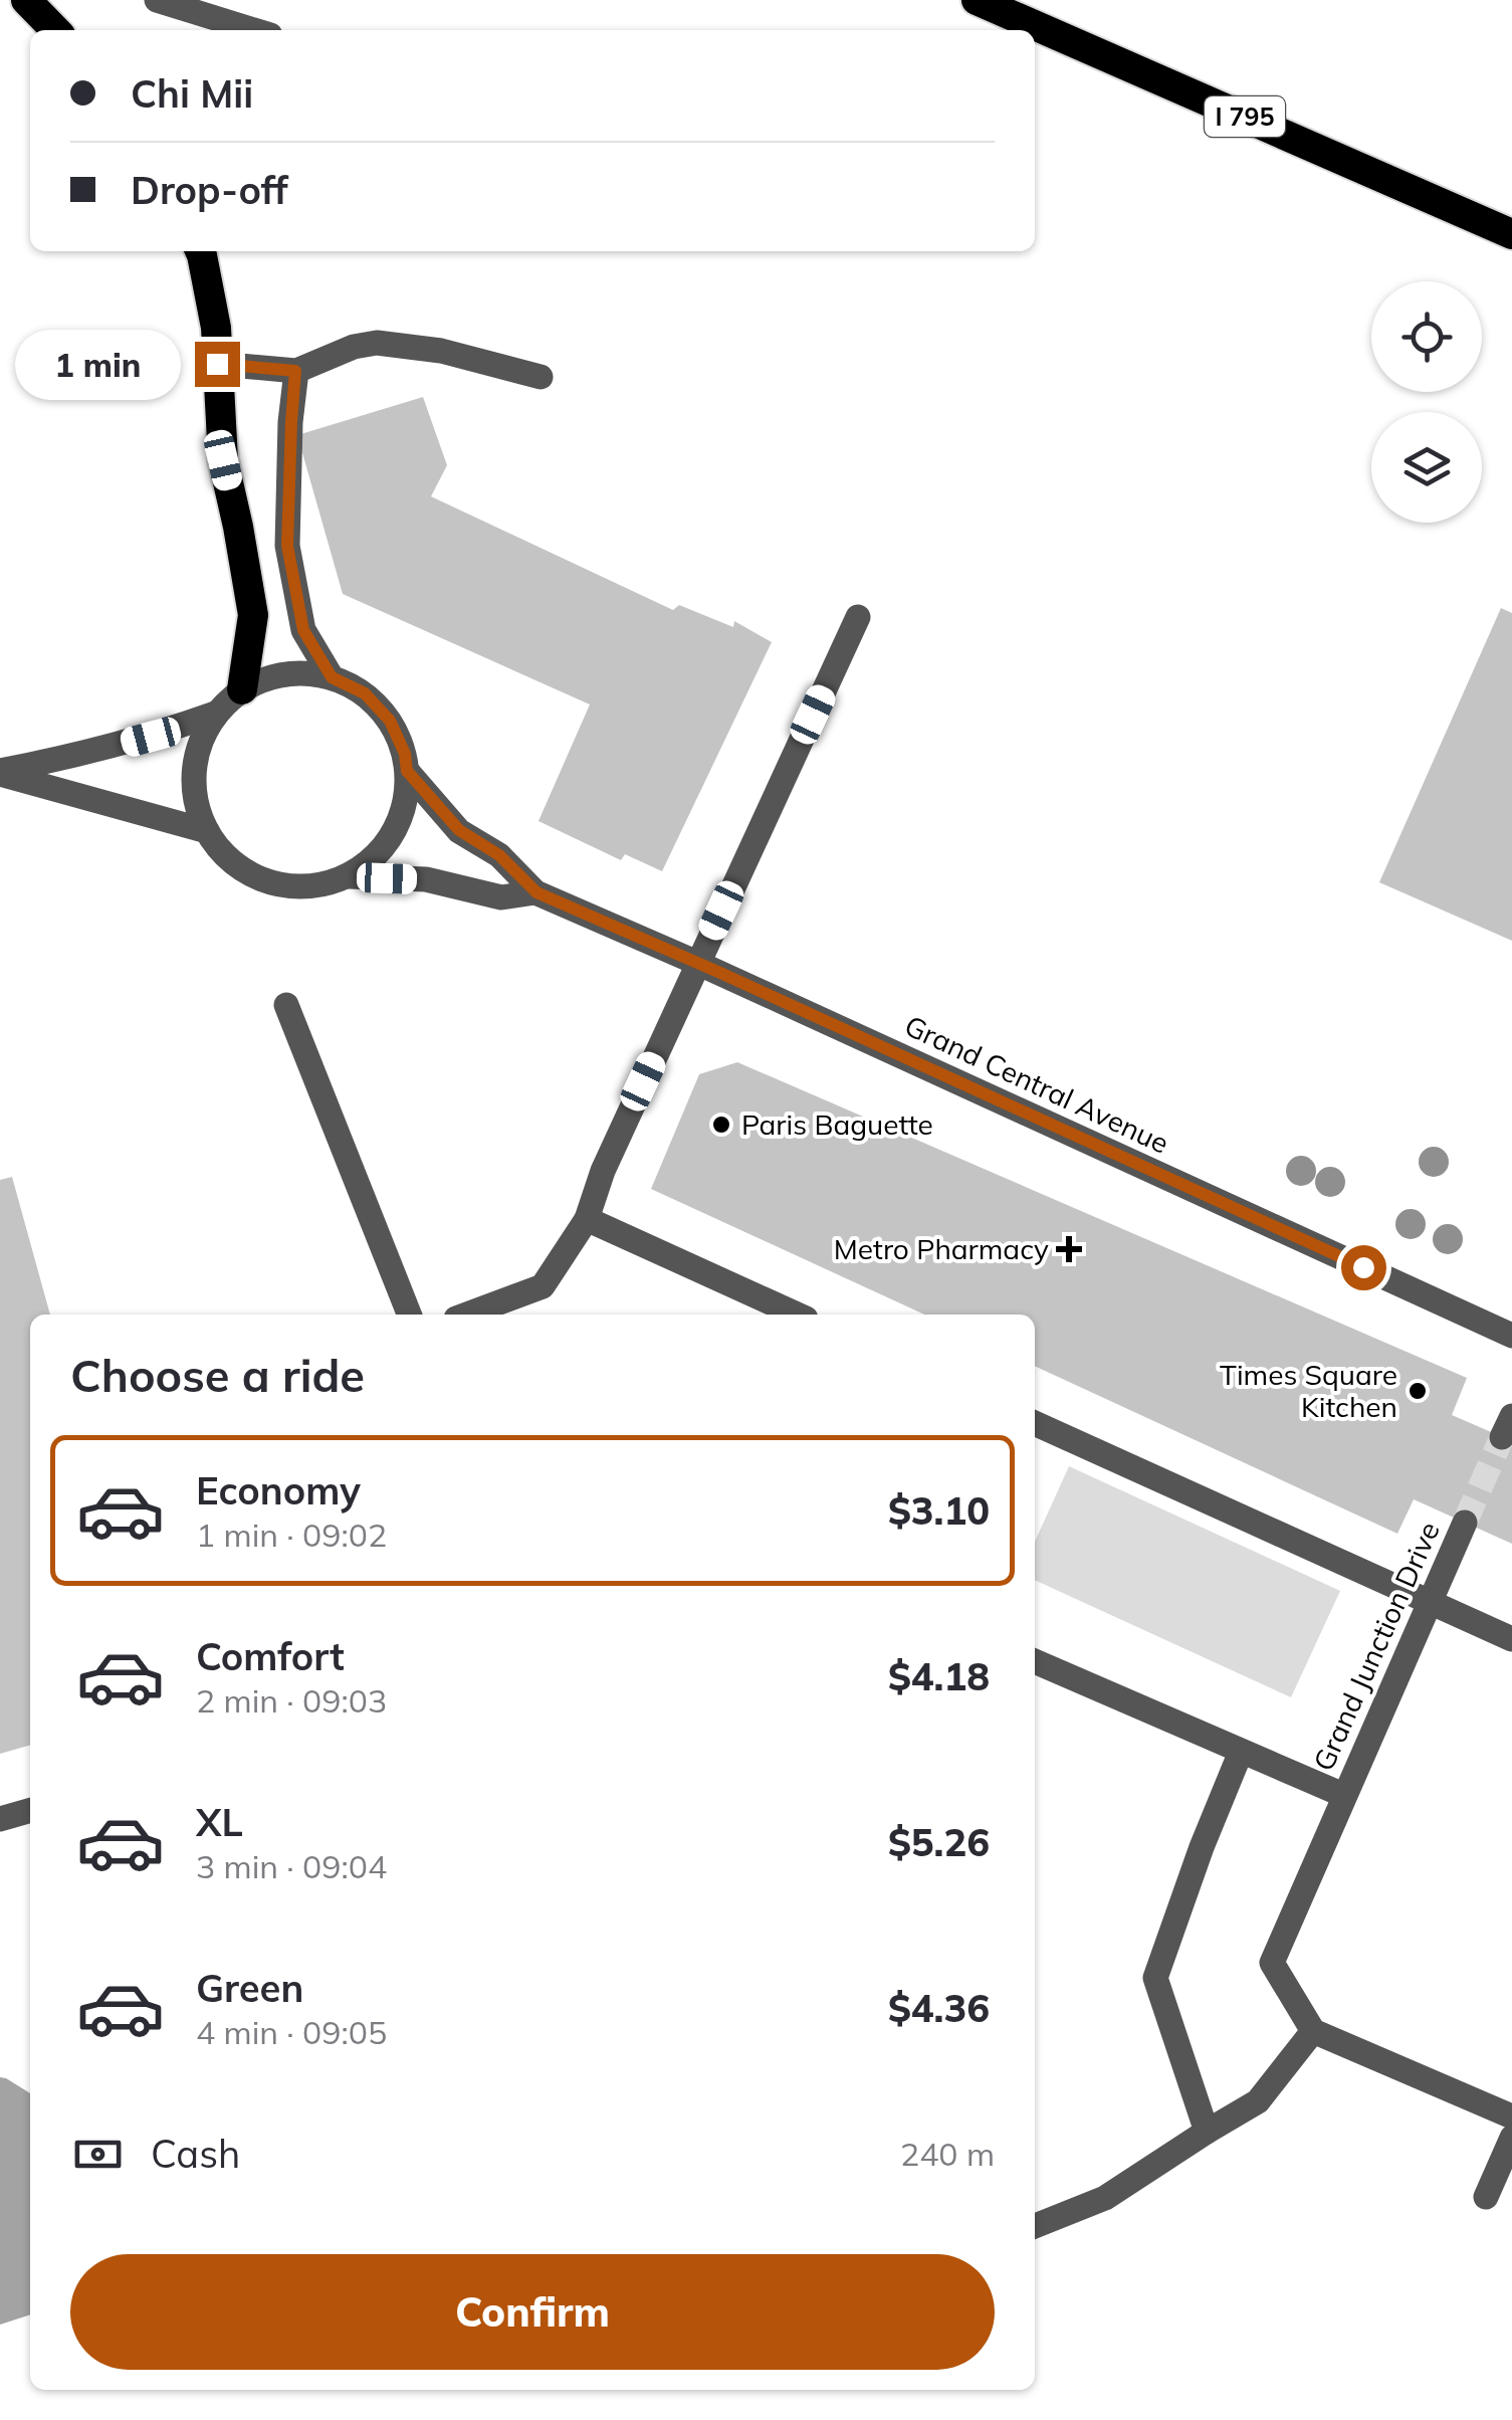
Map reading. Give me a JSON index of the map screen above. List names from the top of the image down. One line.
{"streets":{"highway":["I 795"],"street":["Grand Central Avenue","Grand Junction Drive"]},"places":{"other":["Paris Baguette","Times Square Kitchen"],"health":["Metro Pharmacy"]},"page":{"banner":["Chi Mii","Drop-off"],"bubble":"1 min","heading":"Choose a ride","list":[{"name":"Economy","note":"1 min · 09:02","value":"$3.10"},{"name":"Comfort","note":"2 min · 09:03","value":"$4.18"},{"name":"XL","note":"3 min · 09:04","value":"$5.26"},{"name":"Green","note":"4 min · 09:05","value":"$4.36"}],"pay":["Cash","240 m"],"buttons":"Confirm"}}
